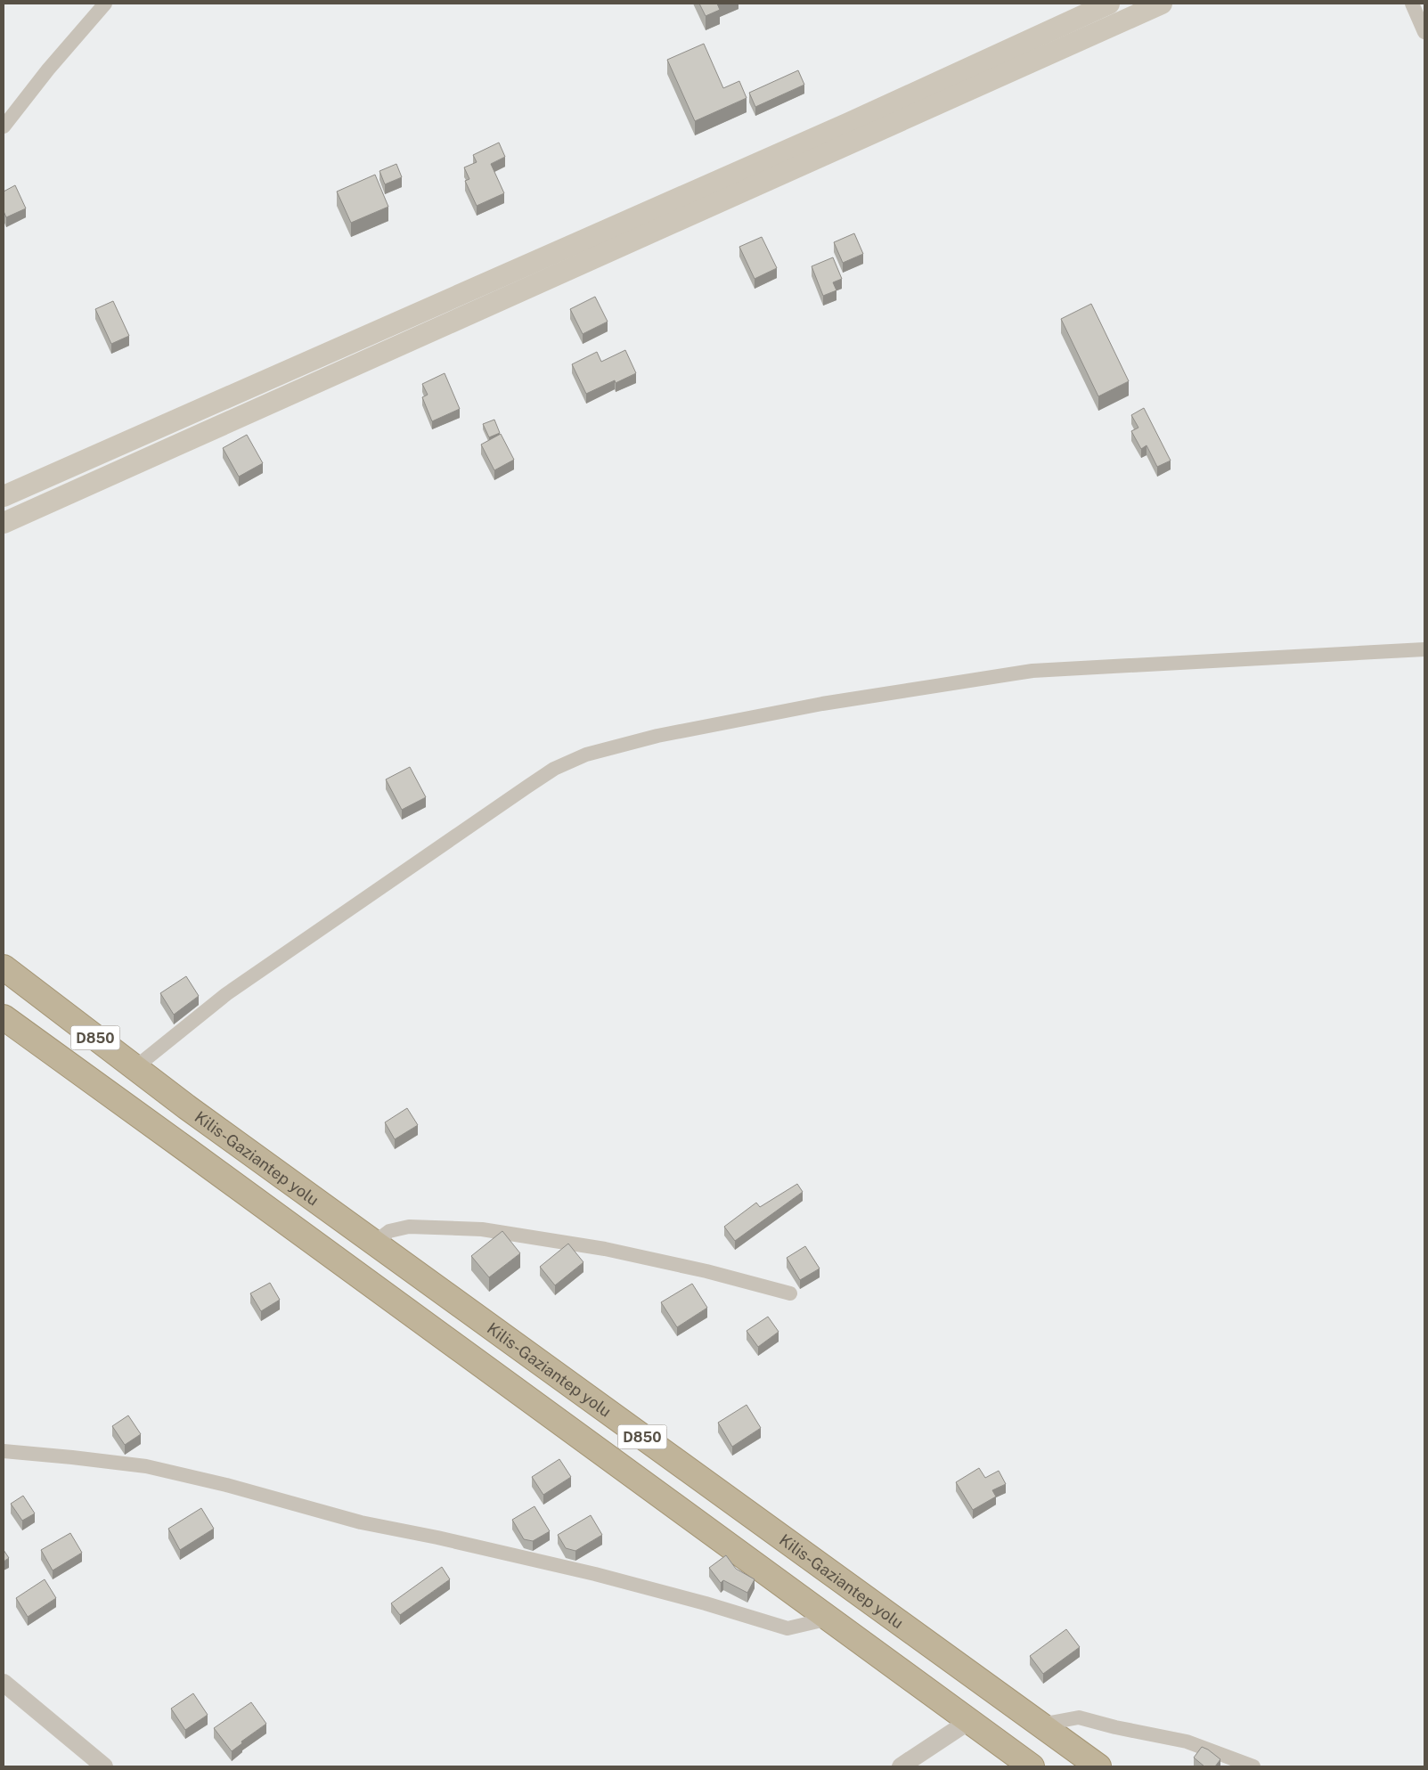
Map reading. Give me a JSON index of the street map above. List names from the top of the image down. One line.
{"streets":{"highway":["D850","Kilis-Gaziantep yolu"]}}
